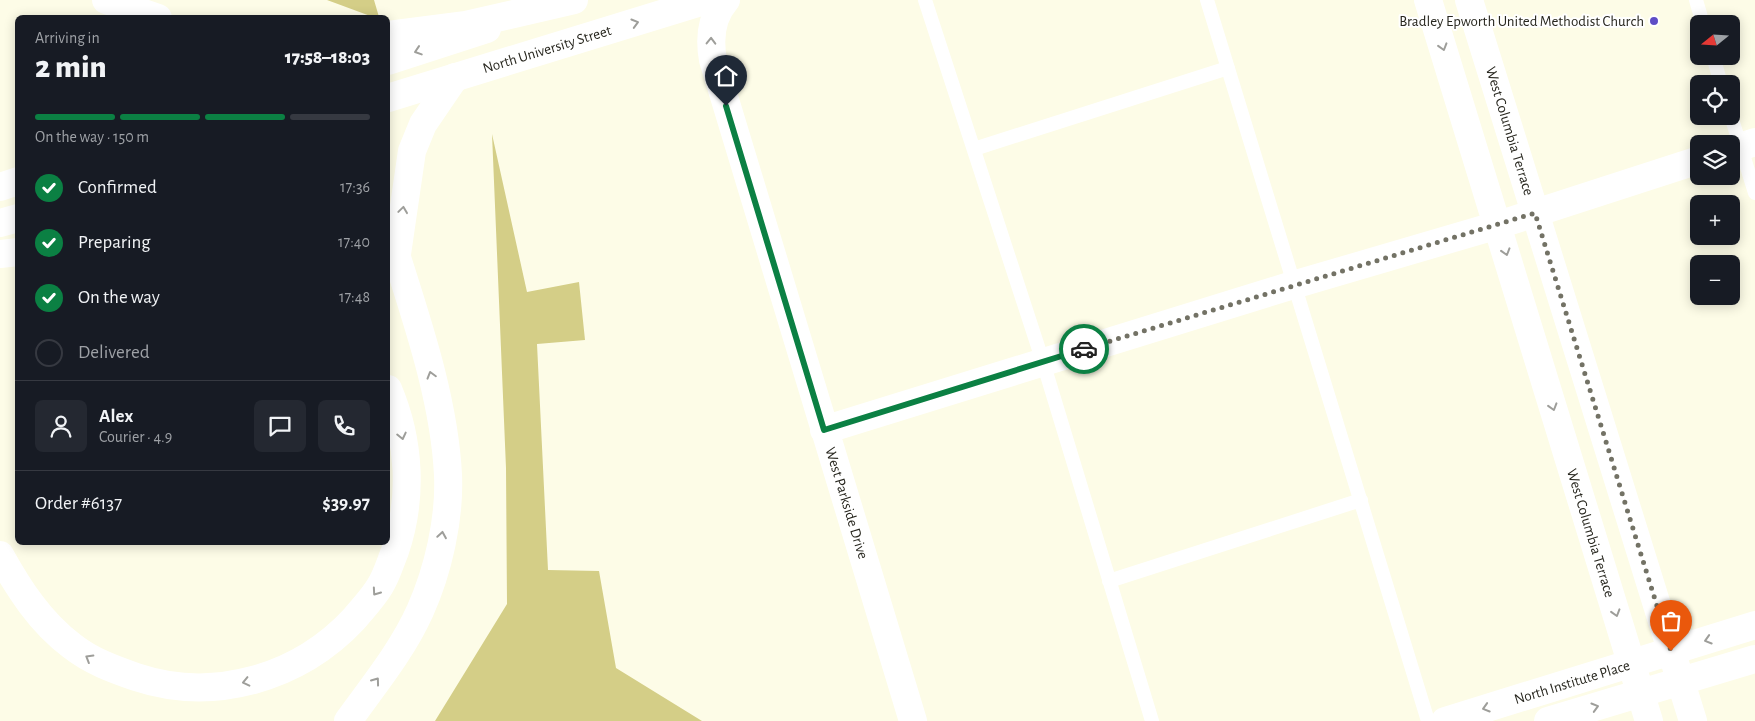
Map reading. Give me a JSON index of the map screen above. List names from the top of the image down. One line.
{"streets":{"main road":["North University Street","West Columbia Terrace","West Parkside Drive","North Institute Place"]},"crossings":[["West Columbia Terrace","North Institute Place"]],"one_way":["West Parkside Drive"],"places":["Bradley Epworth United Methodist Church"],"north":"left","page":{"map_buttons":["+","−"],"heading":["2 min","Arriving in","17:58–18:03"],"panel":["Alex","Courier · 4.9","Order #6137","$39.97"],"bar":"On the way · 150 m","list":[["Confirmed","17:36"],["Preparing","17:40"],["On the way","17:48"],"Delivered"]}}
